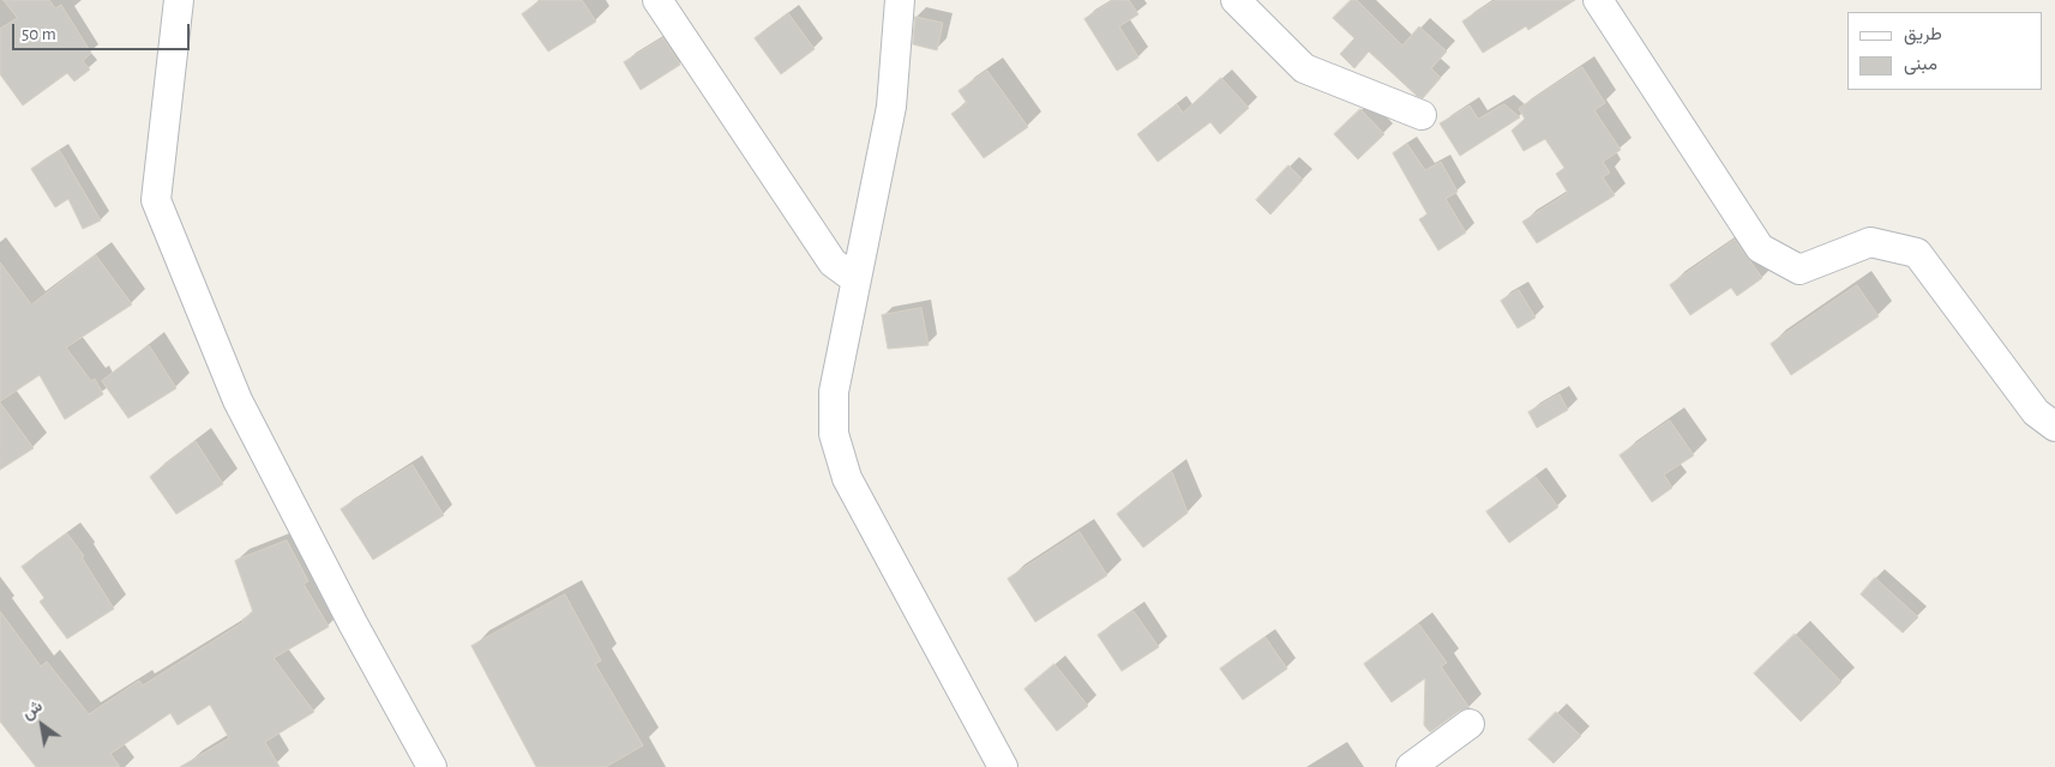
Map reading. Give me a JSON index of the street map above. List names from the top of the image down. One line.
{"legend":["طريق","مبنى"],"scale_bar":"50 m","north":"top left"}
